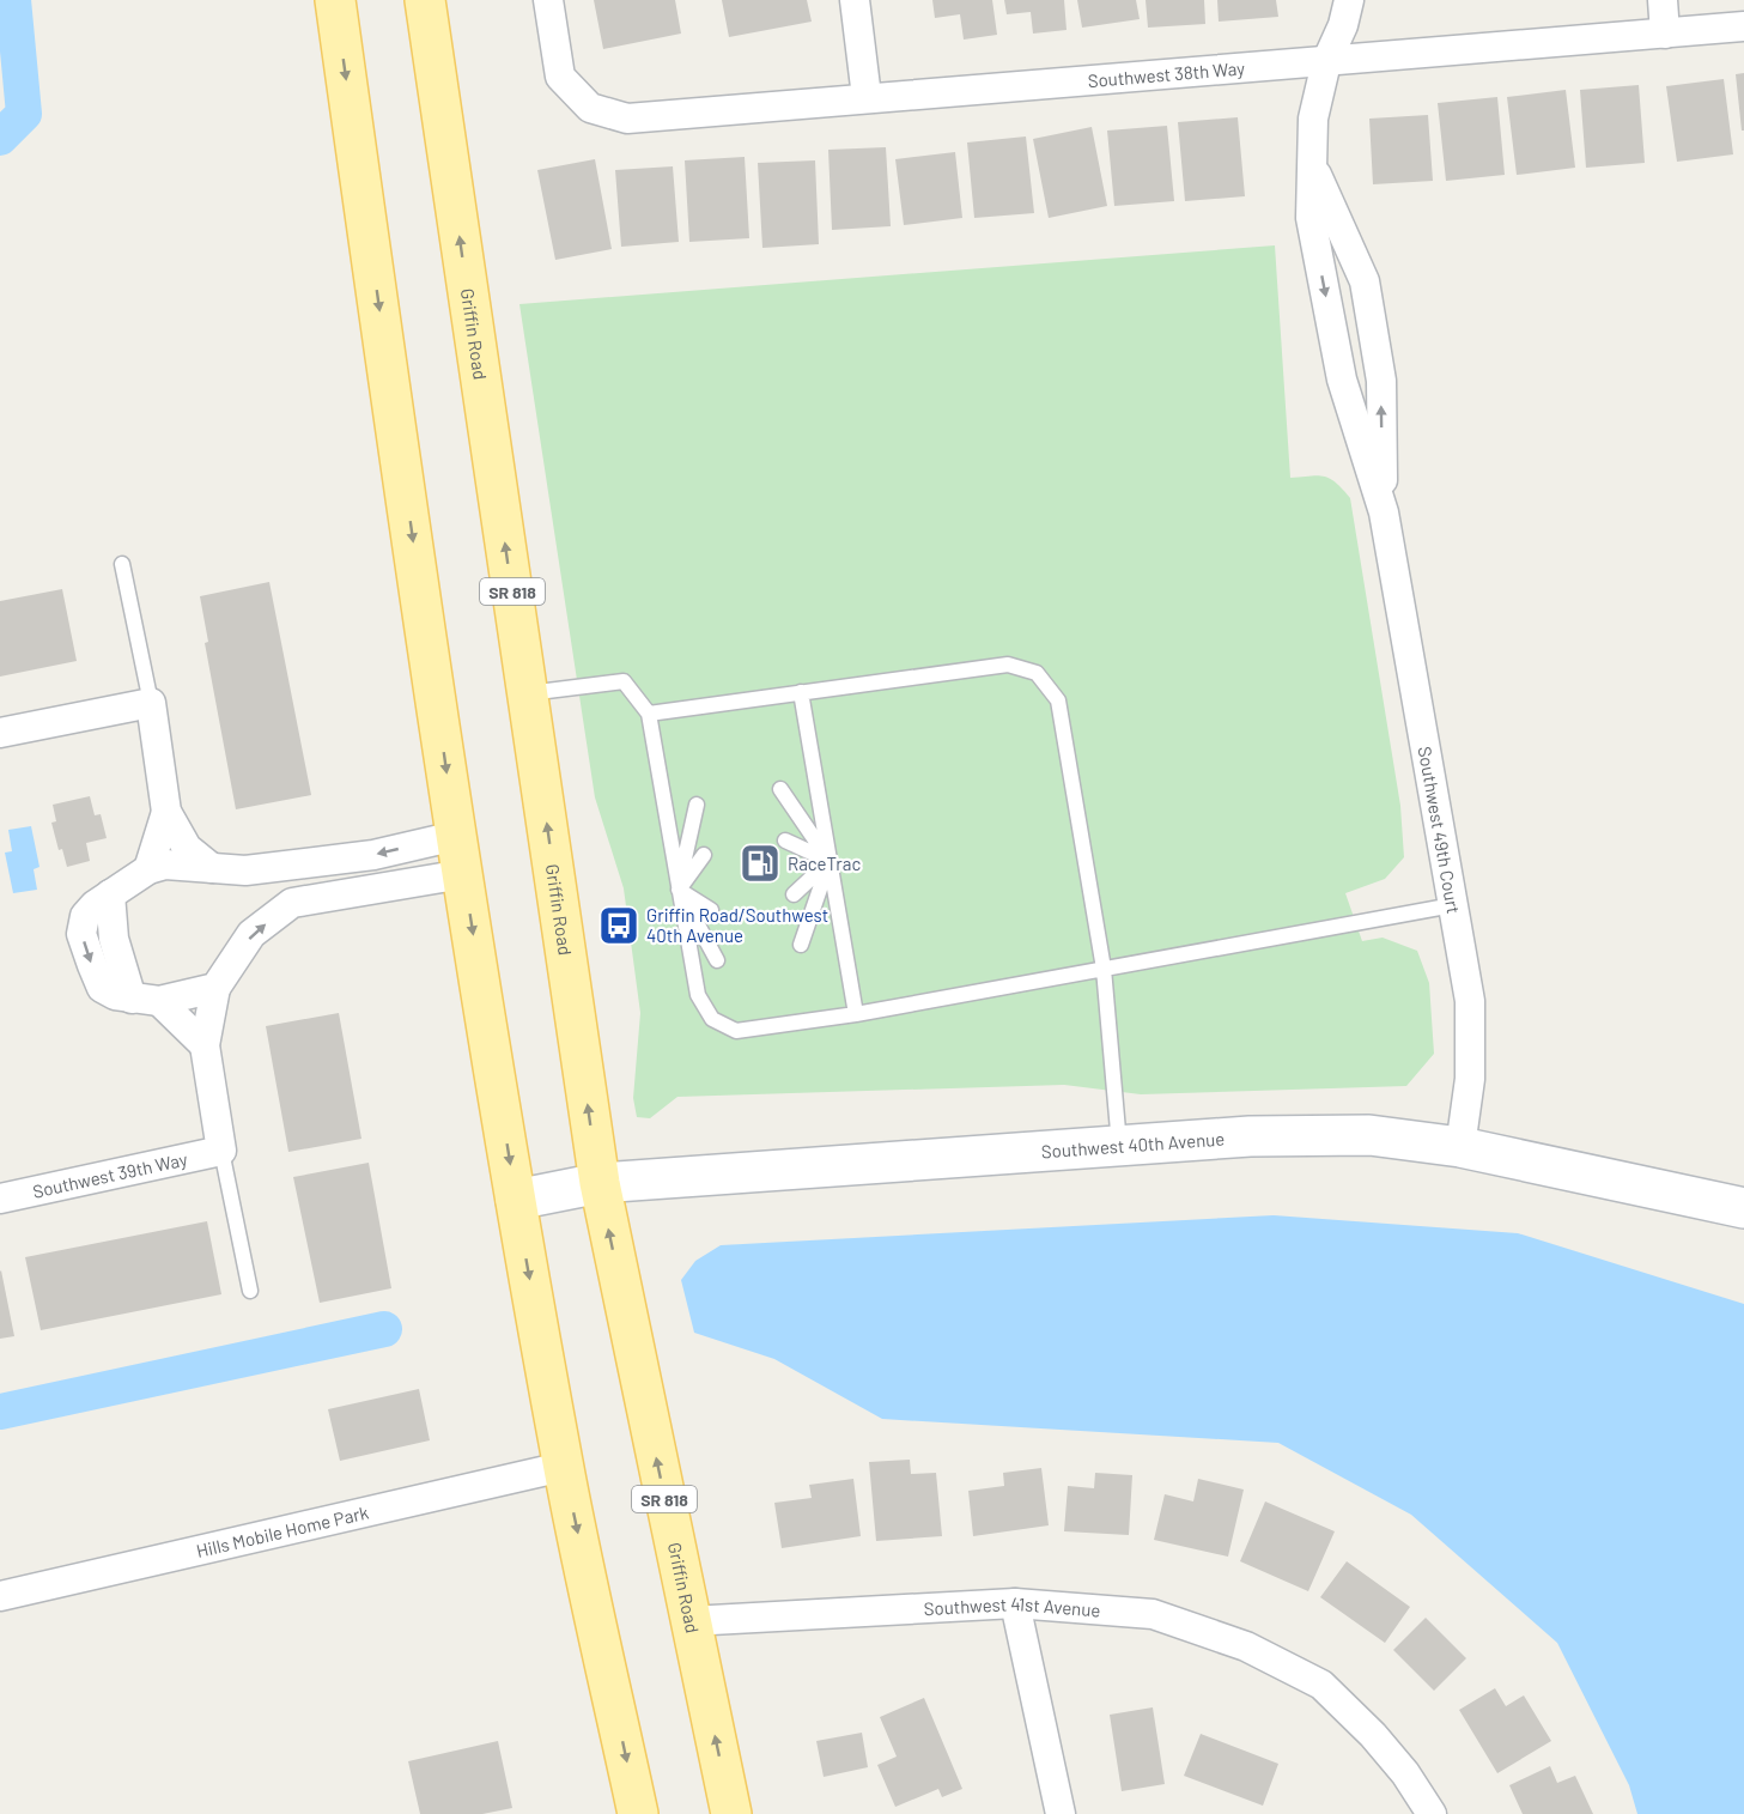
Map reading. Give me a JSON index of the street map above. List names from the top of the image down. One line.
{"streets":{"main road":["Griffin Road","SR 818"],"street":["Southwest 38th Way","Southwest 49th Court","Southwest 40th Avenue","Southwest 39th Way","Hills Mobile Home Park","Southwest 41st Avenue"]},"crossings":[["Southwest 38th Way","Southwest 49th Court"],["Griffin Road","Southwest 40th Avenue"],["Griffin Road","Southwest 41st Avenue"],["Southwest 49th Court","Southwest 40th Avenue"]],"places":{"fuel station":["RaceTrac"],"bus stop":["Griffin Road/Southwest 40th Avenue"]}}
